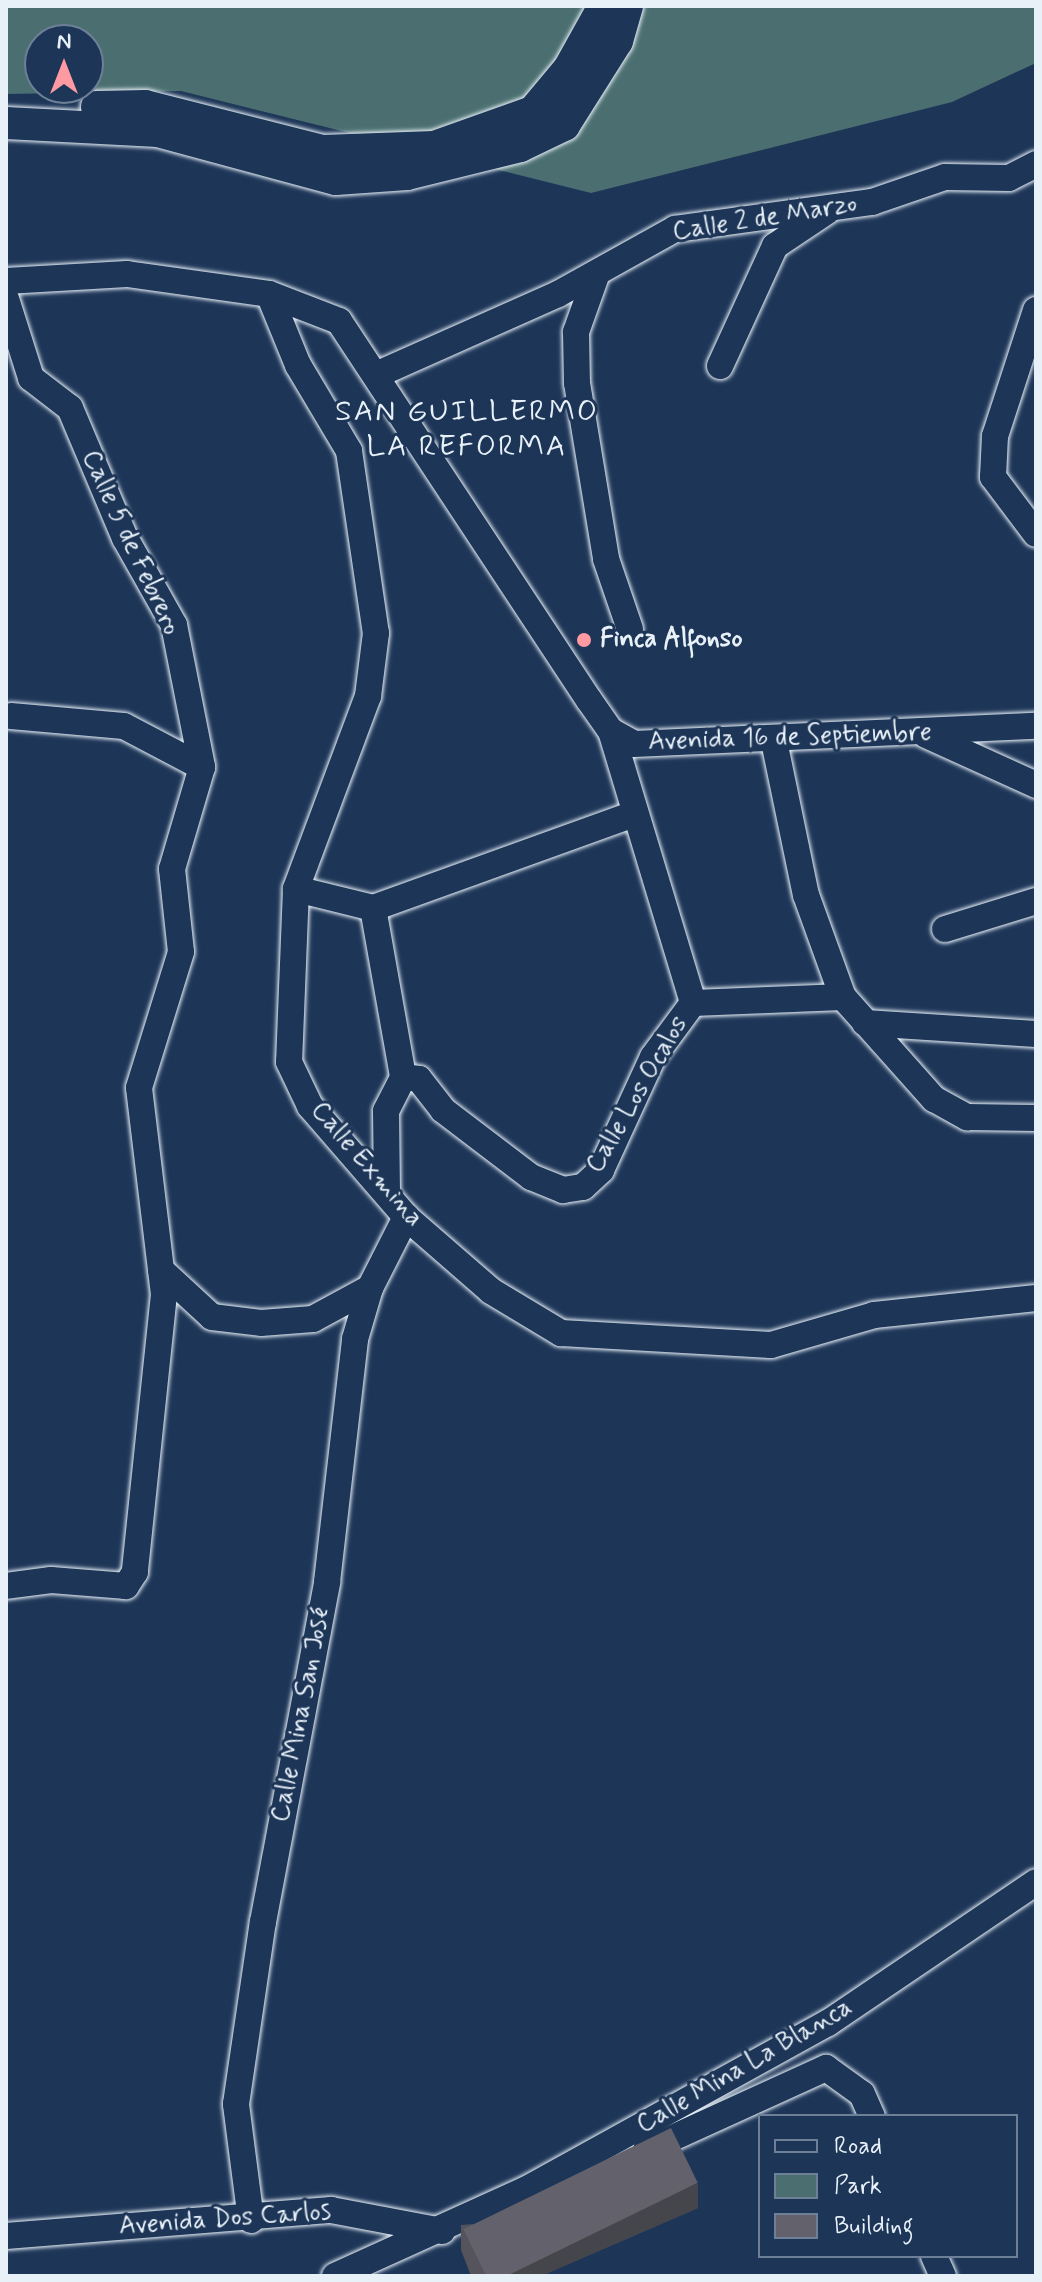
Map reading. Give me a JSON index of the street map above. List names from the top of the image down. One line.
{"streets":{"street":["Calle 2 de Marzo","Calle 5 de Febrero","Avenida 16 de Septiembre","Calle Los Ocalos","Calle Exmina","Calle Mina San José","Calle Mina La Blanca","Avenida Dos Carlos"]},"crossings":[["Calle 2 de Marzo","Avenida 16 de Septiembre"],["Avenida 16 de Septiembre","Calle Exmina"],["Calle Exmina","Calle Mina San José"],["Calle Mina San José","Avenida Dos Carlos"],["Calle Mina La Blanca","Avenida Dos Carlos"]],"districts":["SAN GUILLERMO LA REFORMA"],"places":["Finca Alfonso"],"legend":["Road","Park","Building"],"north":"top"}
